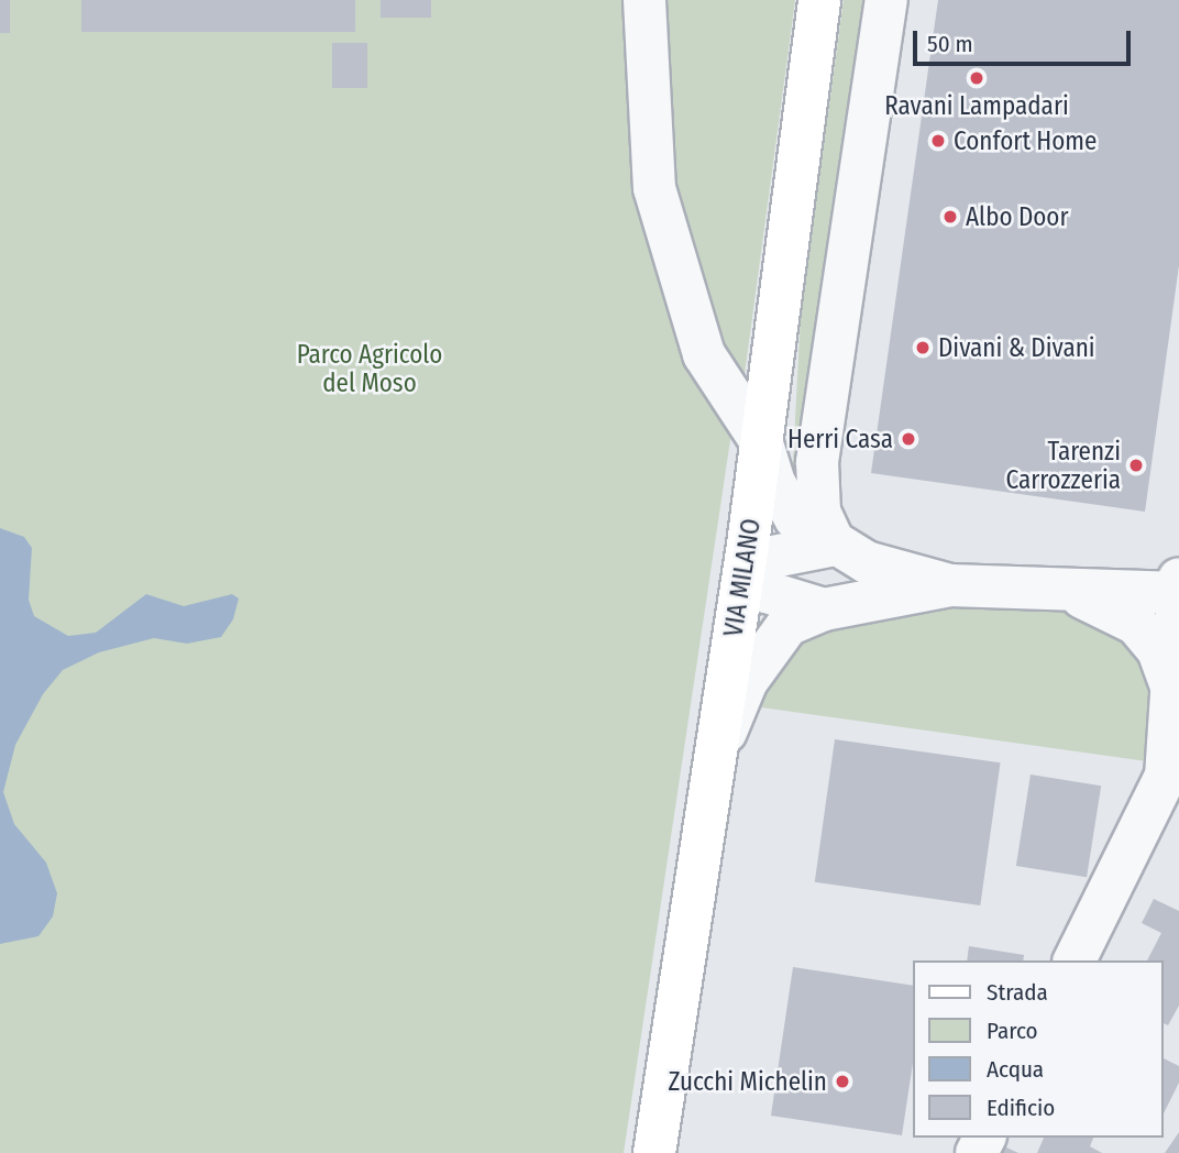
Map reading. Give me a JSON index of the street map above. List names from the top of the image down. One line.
{"streets":{"main road":["VIA MILANO"]},"parks":["Parco Agricolo del Moso"],"places":["Ravani Lampadari","Confort Home","Albo Door","Divani & Divani","Herri Casa","Tarenzi Carrozzeria","Zucchi Michelin"],"legend":["Strada","Parco","Acqua","Edificio"],"scale_bar":"50 m"}
